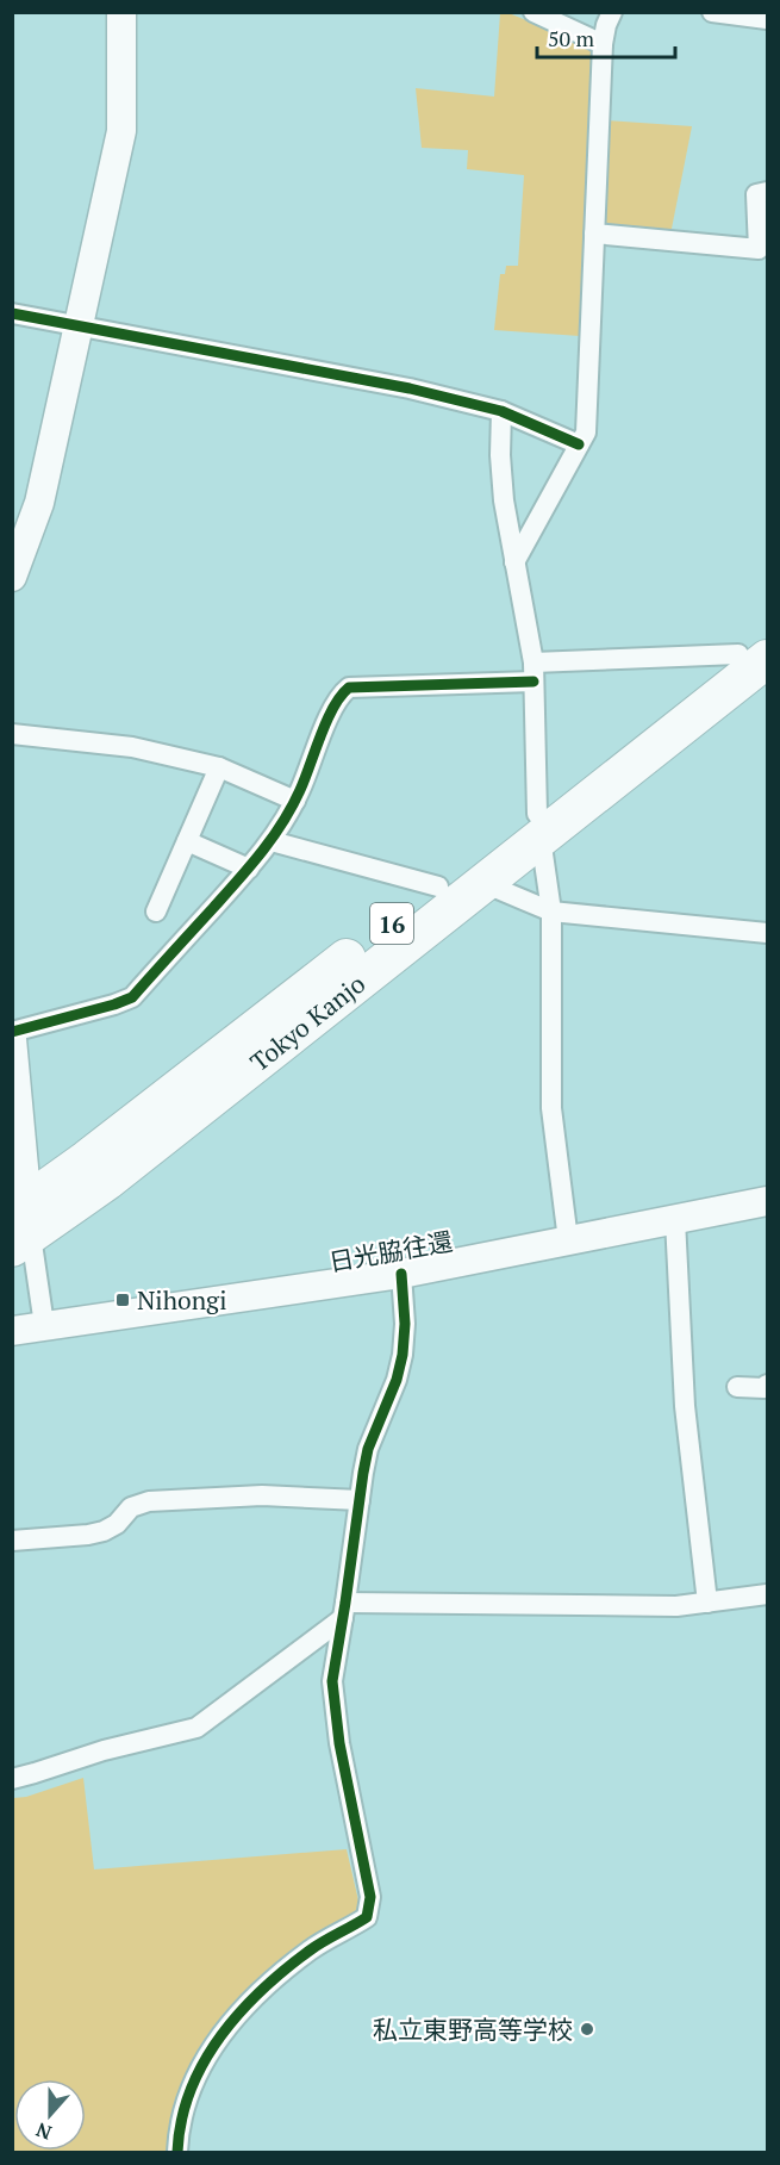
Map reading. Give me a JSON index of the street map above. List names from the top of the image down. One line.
{"streets":{"highway":["16","Tokyo Kanjo"],"street":["日光脇往還"]},"places":{"transit":["Nihongi"],"other":["私立東野高等学校"]},"scale_bar":"50 m","north":"bottom"}
